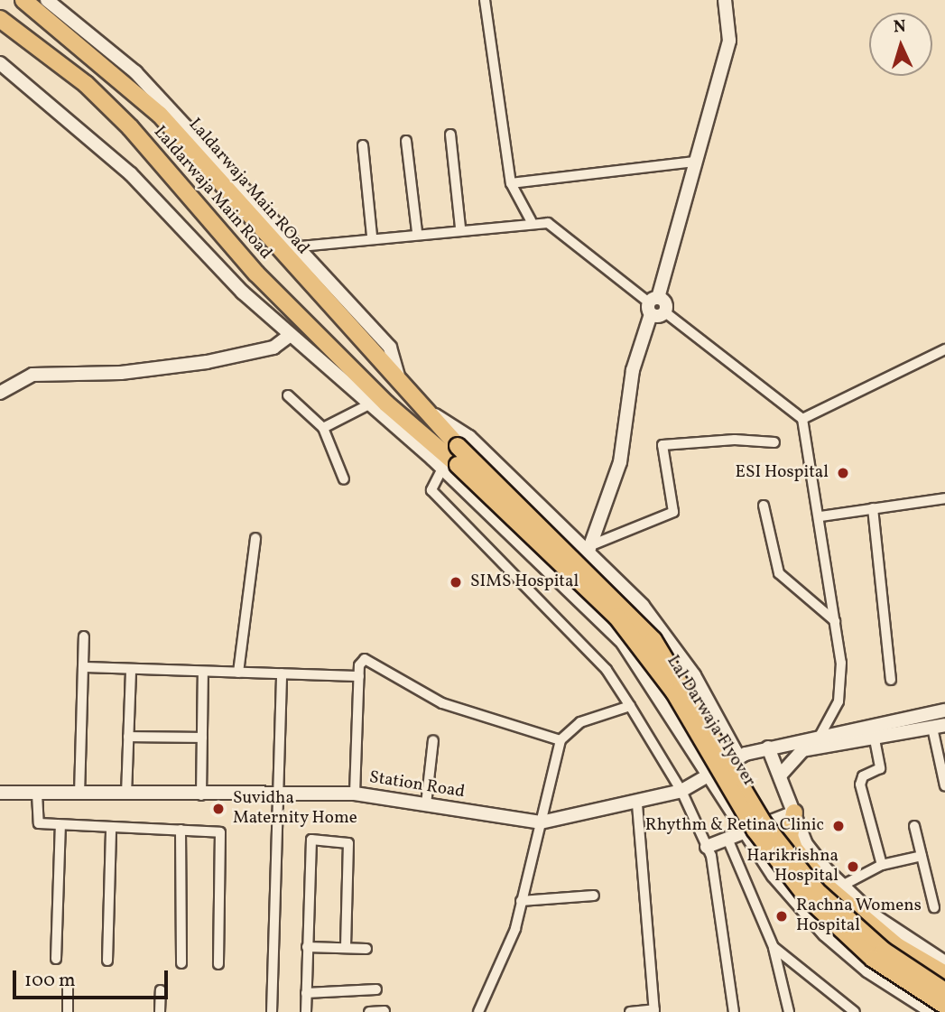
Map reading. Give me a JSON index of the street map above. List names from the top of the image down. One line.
{"streets":{"highway":["Laldarwaja Main ROad","Laldarwaja Main Road","Lal Darwaja Flyover"],"street":["Station Road"]},"crossings":[["Laldarwaja Main ROad","Lal Darwaja Flyover"],["Laldarwaja Main Road","Lal Darwaja Flyover"]],"places":["ESI Hospital","SIMS Hospital","Suvidha Maternity Home","Rhythm & Retina Clinic","Harikrishna Hospital","Rachna Womens Hospital"],"scale_bar":"100 m","north":"top"}
